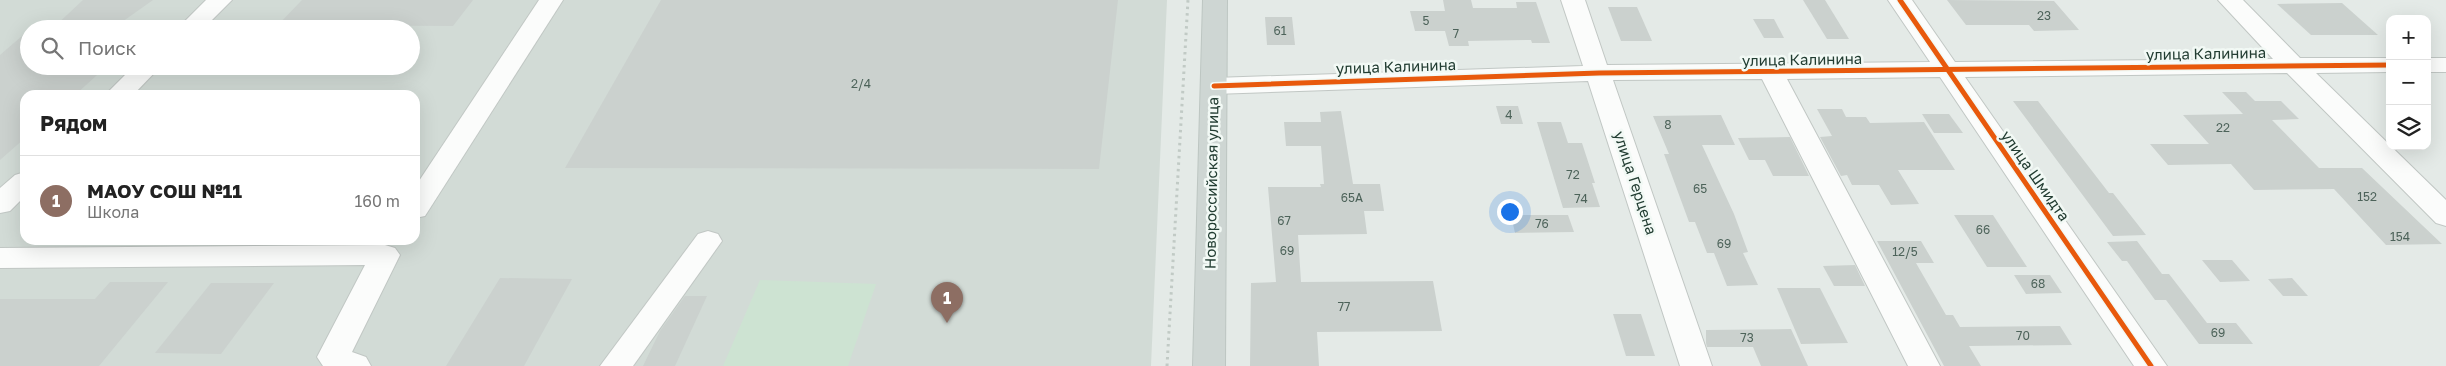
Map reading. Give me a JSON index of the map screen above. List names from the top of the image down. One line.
{"streets":{"main road":["Новороссийская улица"],"street":["улица Калинина","улица Шмидта","улица Герцена"]},"crossings":[["улица Калинина","улица Шмидта"],["улица Калинина","Новороссийская улица"],["улица Калинина","улица Герцена"]],"house_numbers":["23","5","61","7","2/4","4","8","22","72","65","152","65А","74","67","76","66","154","69","69","12/5","68","77","69","70","73"],"page":{"map_buttons":["+","−"],"search":"Поиск","heading":"Рядом","list":[{"mark":"1","name":"МАОУ СОШ №11","note":"Школа","value":"160 m"}],"pins":"1"}}
